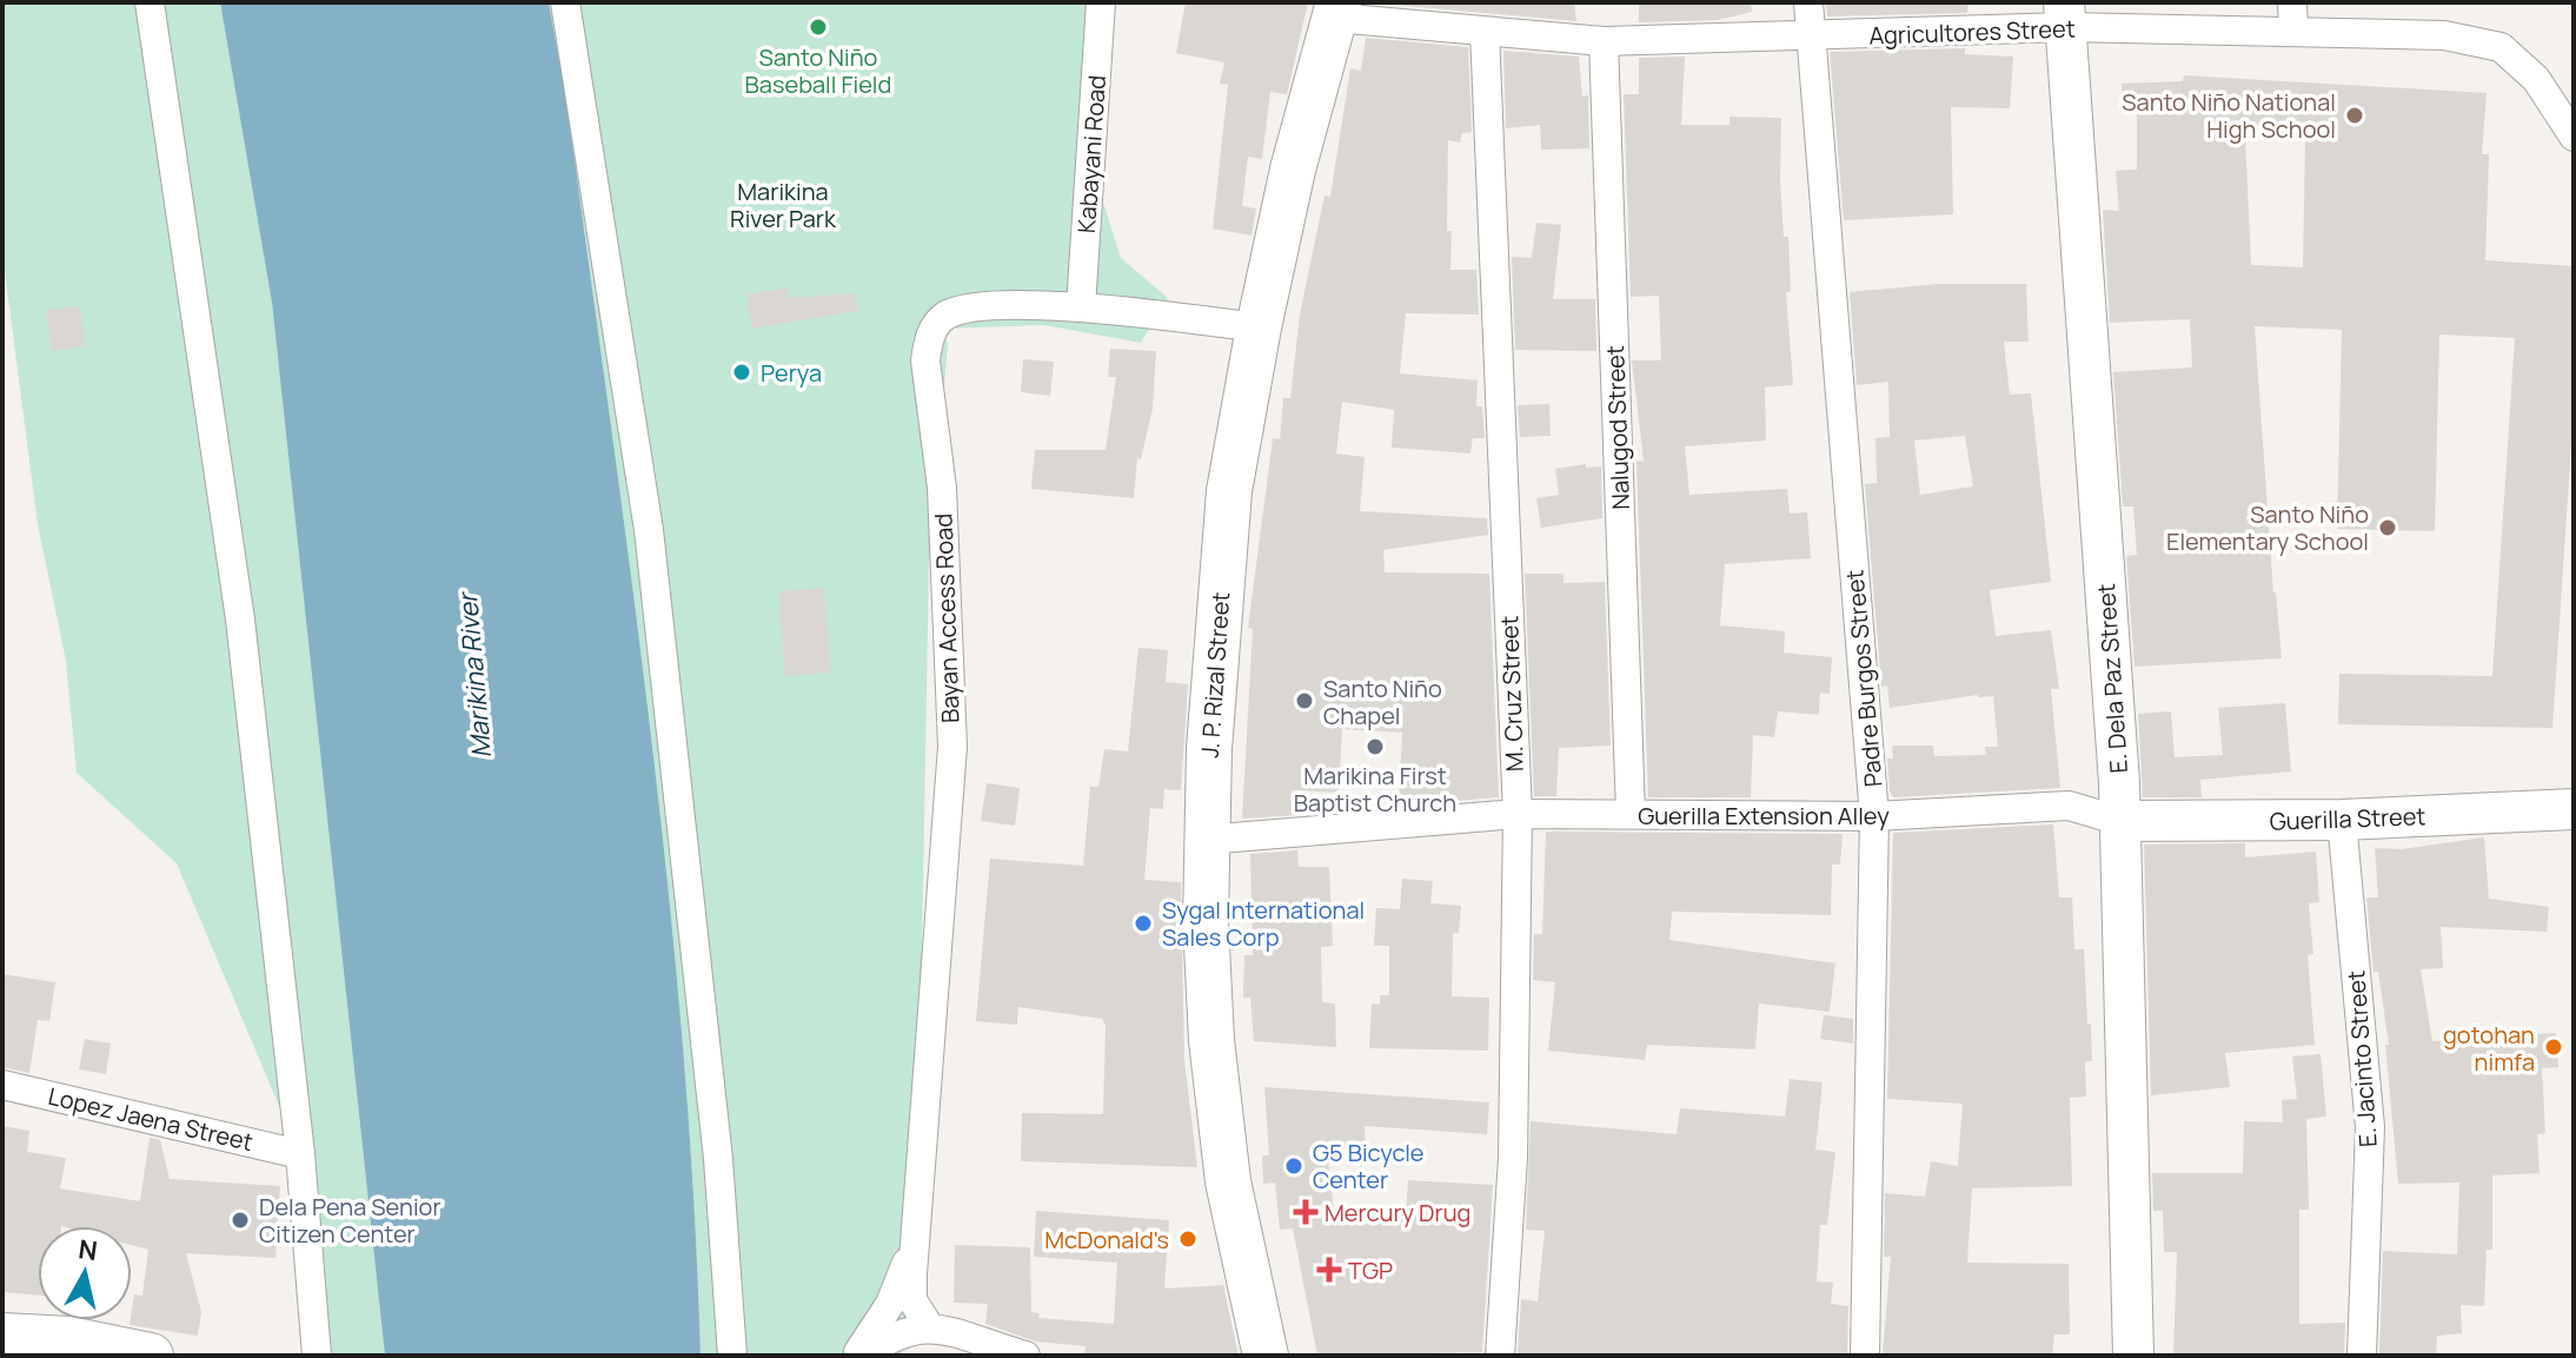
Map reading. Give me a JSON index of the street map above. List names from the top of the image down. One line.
{"streets":{"main road":["J. P. Rizal Street"],"street":["Agricultores Street","Kabayani Road","Nalugod Street","Bayan Access Road","Padre Burgos Street","E. Dela Paz Street","M. Cruz Street","Guerilla Extension Alley","Guerilla Street","E. Jacinto Street","Lopez Jaena Street"]},"crossings":[["Agricultores Street","Nalugod Street"],["Agricultores Street","J. P. Rizal Street"],["Agricultores Street","Padre Burgos Street"],["Agricultores Street","E. Dela Paz Street"],["Agricultores Street","M. Cruz Street"],["Kabayani Road","Bayan Access Road"],["Nalugod Street","Guerilla Extension Alley"],["Bayan Access Road","J. P. Rizal Street"],["J. P. Rizal Street","Guerilla Extension Alley"],["Padre Burgos Street","Guerilla Extension Alley"],["E. Dela Paz Street","Guerilla Extension Alley"],["E. Dela Paz Street","Guerilla Street"],["M. Cruz Street","Guerilla Extension Alley"],["Guerilla Extension Alley","Guerilla Street"],["Guerilla Street","E. Jacinto Street"]],"water":["Marikina River"],"parks":["Marikina River Park"],"places":{"other":["Santo Niño Baseball Field","Santo Niño National High School","Perya","Santo Niño Elementary School","Santo Niño Chapel","Marikina First Baptist Church","Sygal International Sales Corp","gotohan nimfa","G5 Bicycle Center","Dela Pena Senior Citizen Center","McDonald's"],"health":["Mercury Drug","TGP"]},"north":"top"}
